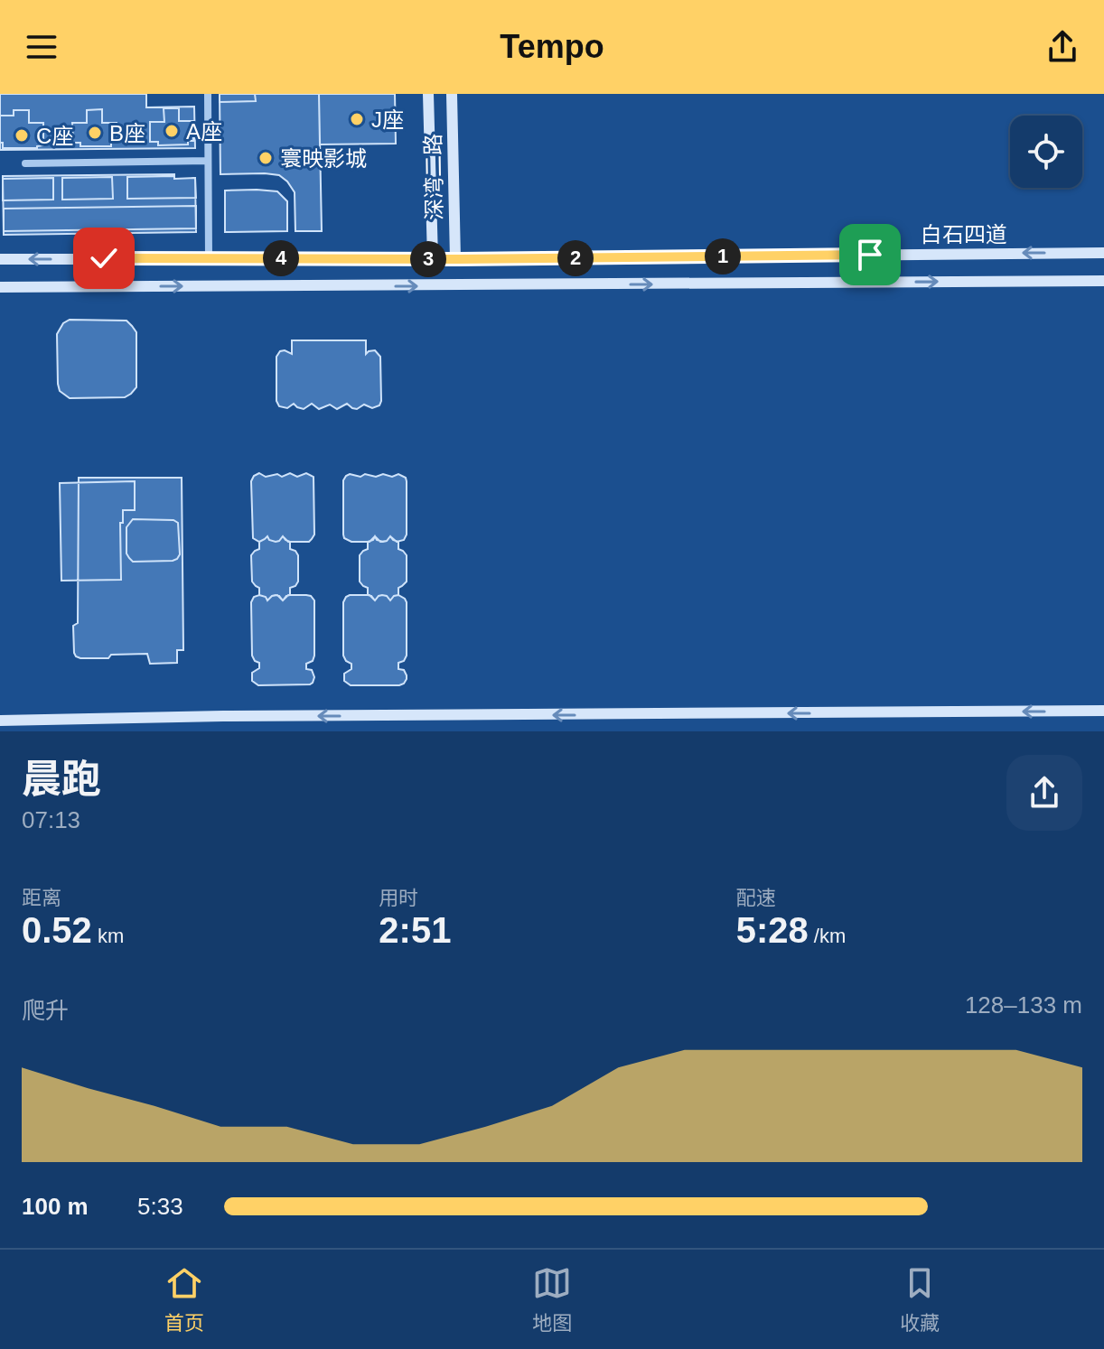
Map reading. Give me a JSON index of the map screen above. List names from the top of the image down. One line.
{"streets":{"street":["深湾二路","白石四道"]},"crossings":[["深湾二路","白石四道"]],"places":["J座","A座","B座","C座","寰映影城"],"page":{"header":"Tempo","pins":["1","2","4","3"],"heading":["晨跑","07:13"],"stats":[["距离","0.52 km"],["用时","2:51"],["配速","5:28 /km"]],"chart":["爬升","128–133 m"],"list":[{"name":"100 m","note":"5:33"}],"tabs":["首页","地图","收藏"]}}
